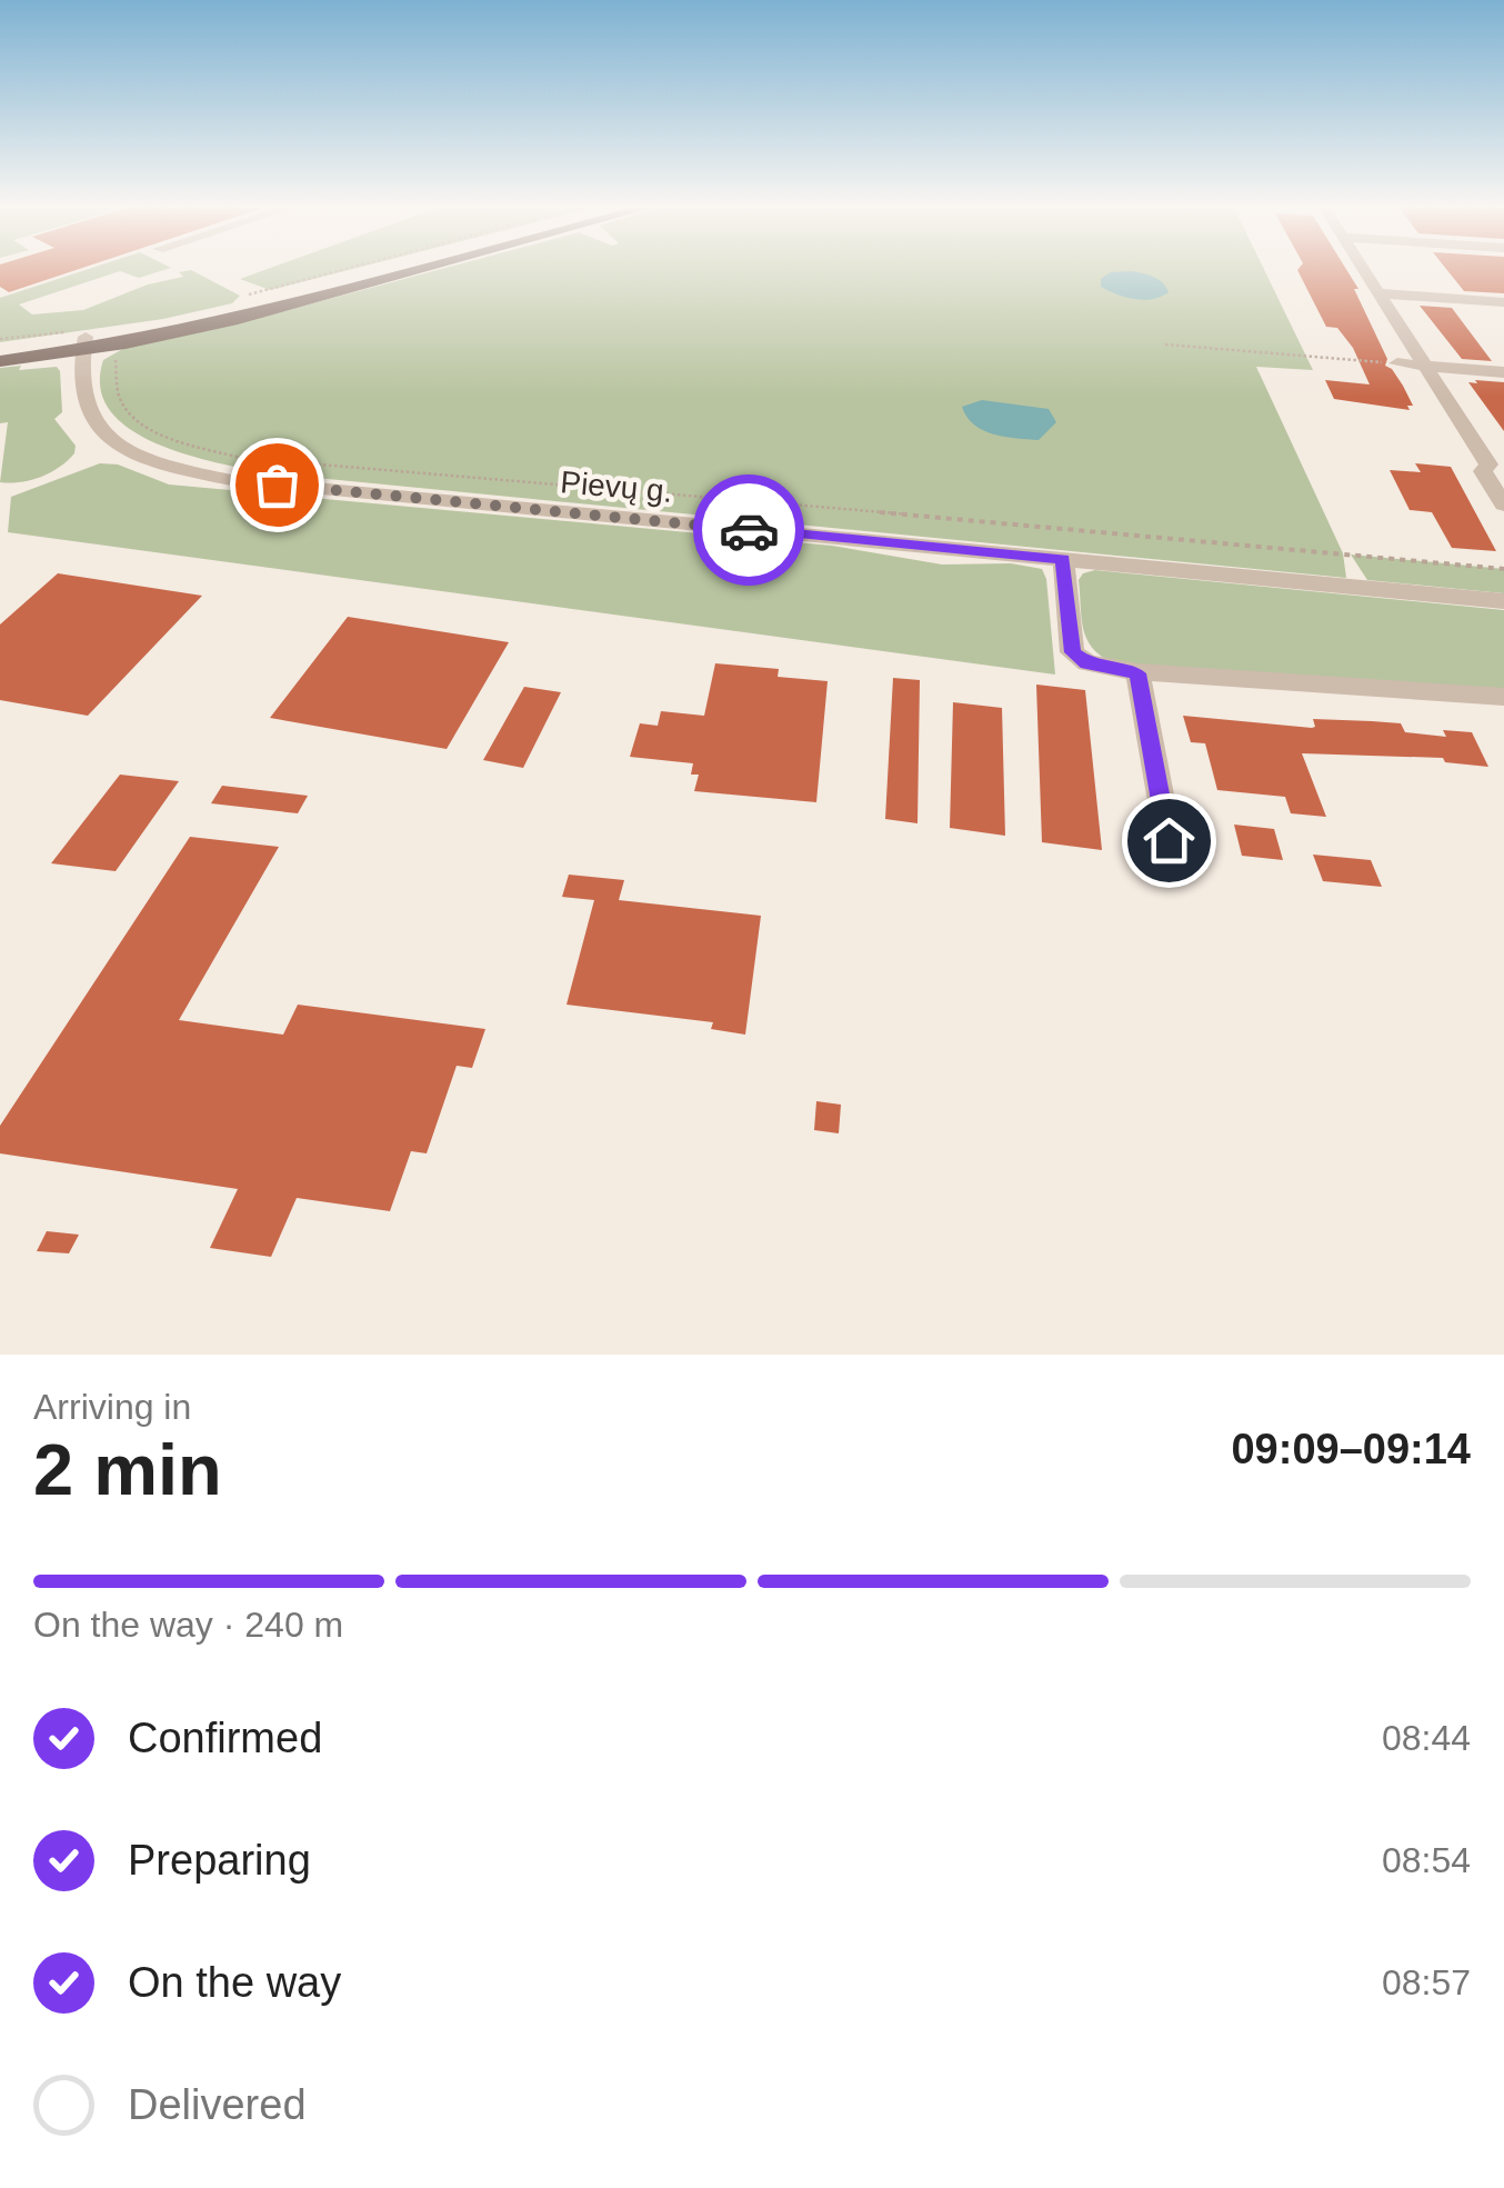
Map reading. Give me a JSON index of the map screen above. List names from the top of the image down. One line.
{"streets":{"street":["Pievų g."]},"page":{"heading":["2 min","Arriving in","09:09–09:14"],"bar":"On the way · 240 m","list":[["Confirmed","08:44"],["Preparing","08:54"],["On the way","08:57"],"Delivered"]}}
